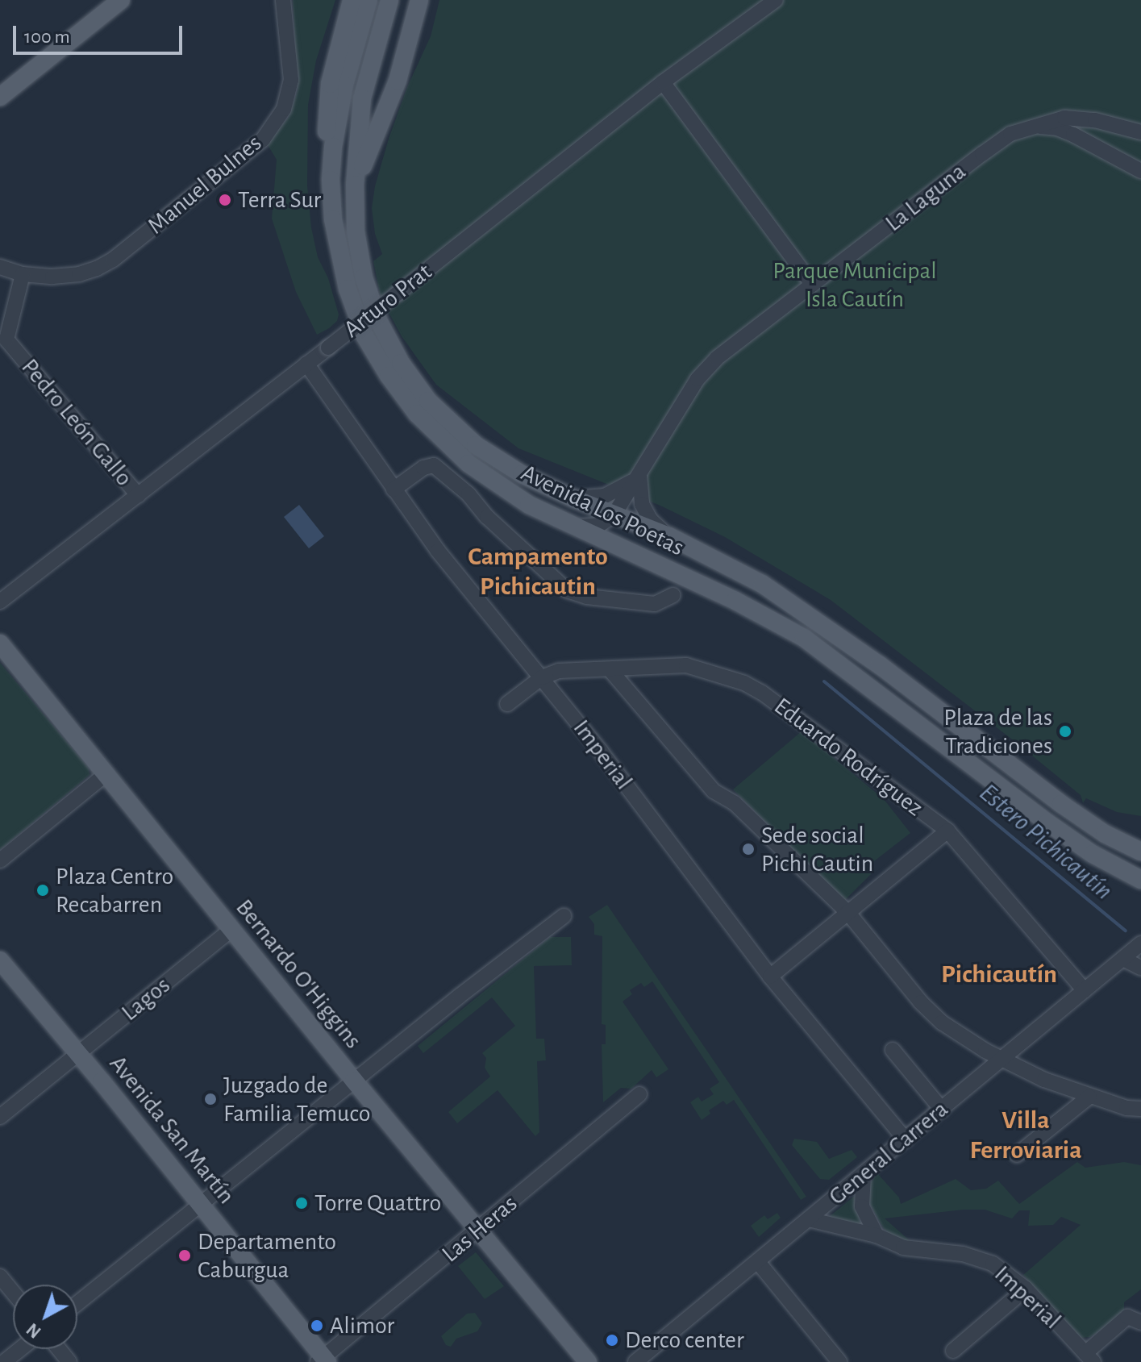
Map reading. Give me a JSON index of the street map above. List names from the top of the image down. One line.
{"streets":{"main road":["Avenida Los Poetas","Bernardo O'Higgins","Avenida San Martín"],"street":["Manuel Bulnes","La Laguna","Arturo Prat","Pedro León Gallo","Imperial","Eduardo Rodríguez","Lagos","General Carrera","Las Heras"]},"crossings":[["Manuel Bulnes","Pedro León Gallo"],["La Laguna","Avenida Los Poetas"],["Arturo Prat","Pedro León Gallo"],["Arturo Prat","Imperial"],["Imperial","Eduardo Rodríguez"],["Imperial","General Carrera"],["Eduardo Rodríguez","General Carrera"],["Bernardo O'Higgins","Lagos"],["Bernardo O'Higgins","Las Heras"],["Lagos","Avenida San Martín"],["Avenida San Martín","Las Heras"]],"districts":["Campamento Pichicautin","Pichicautín","Villa Ferroviaria"],"water":["Estero Pichicautín"],"parks":["Parque Municipal Isla Cautín"],"places":["Terra Sur","Plaza de las Tradiciones","Sede social Pichi Cautin","Plaza Centro Recabarren","Juzgado de Familia Temuco","Torre Quattro","Departamento Caburgua","Alimor","Derco center"],"scale_bar":"100 m","north":"bottom left"}
